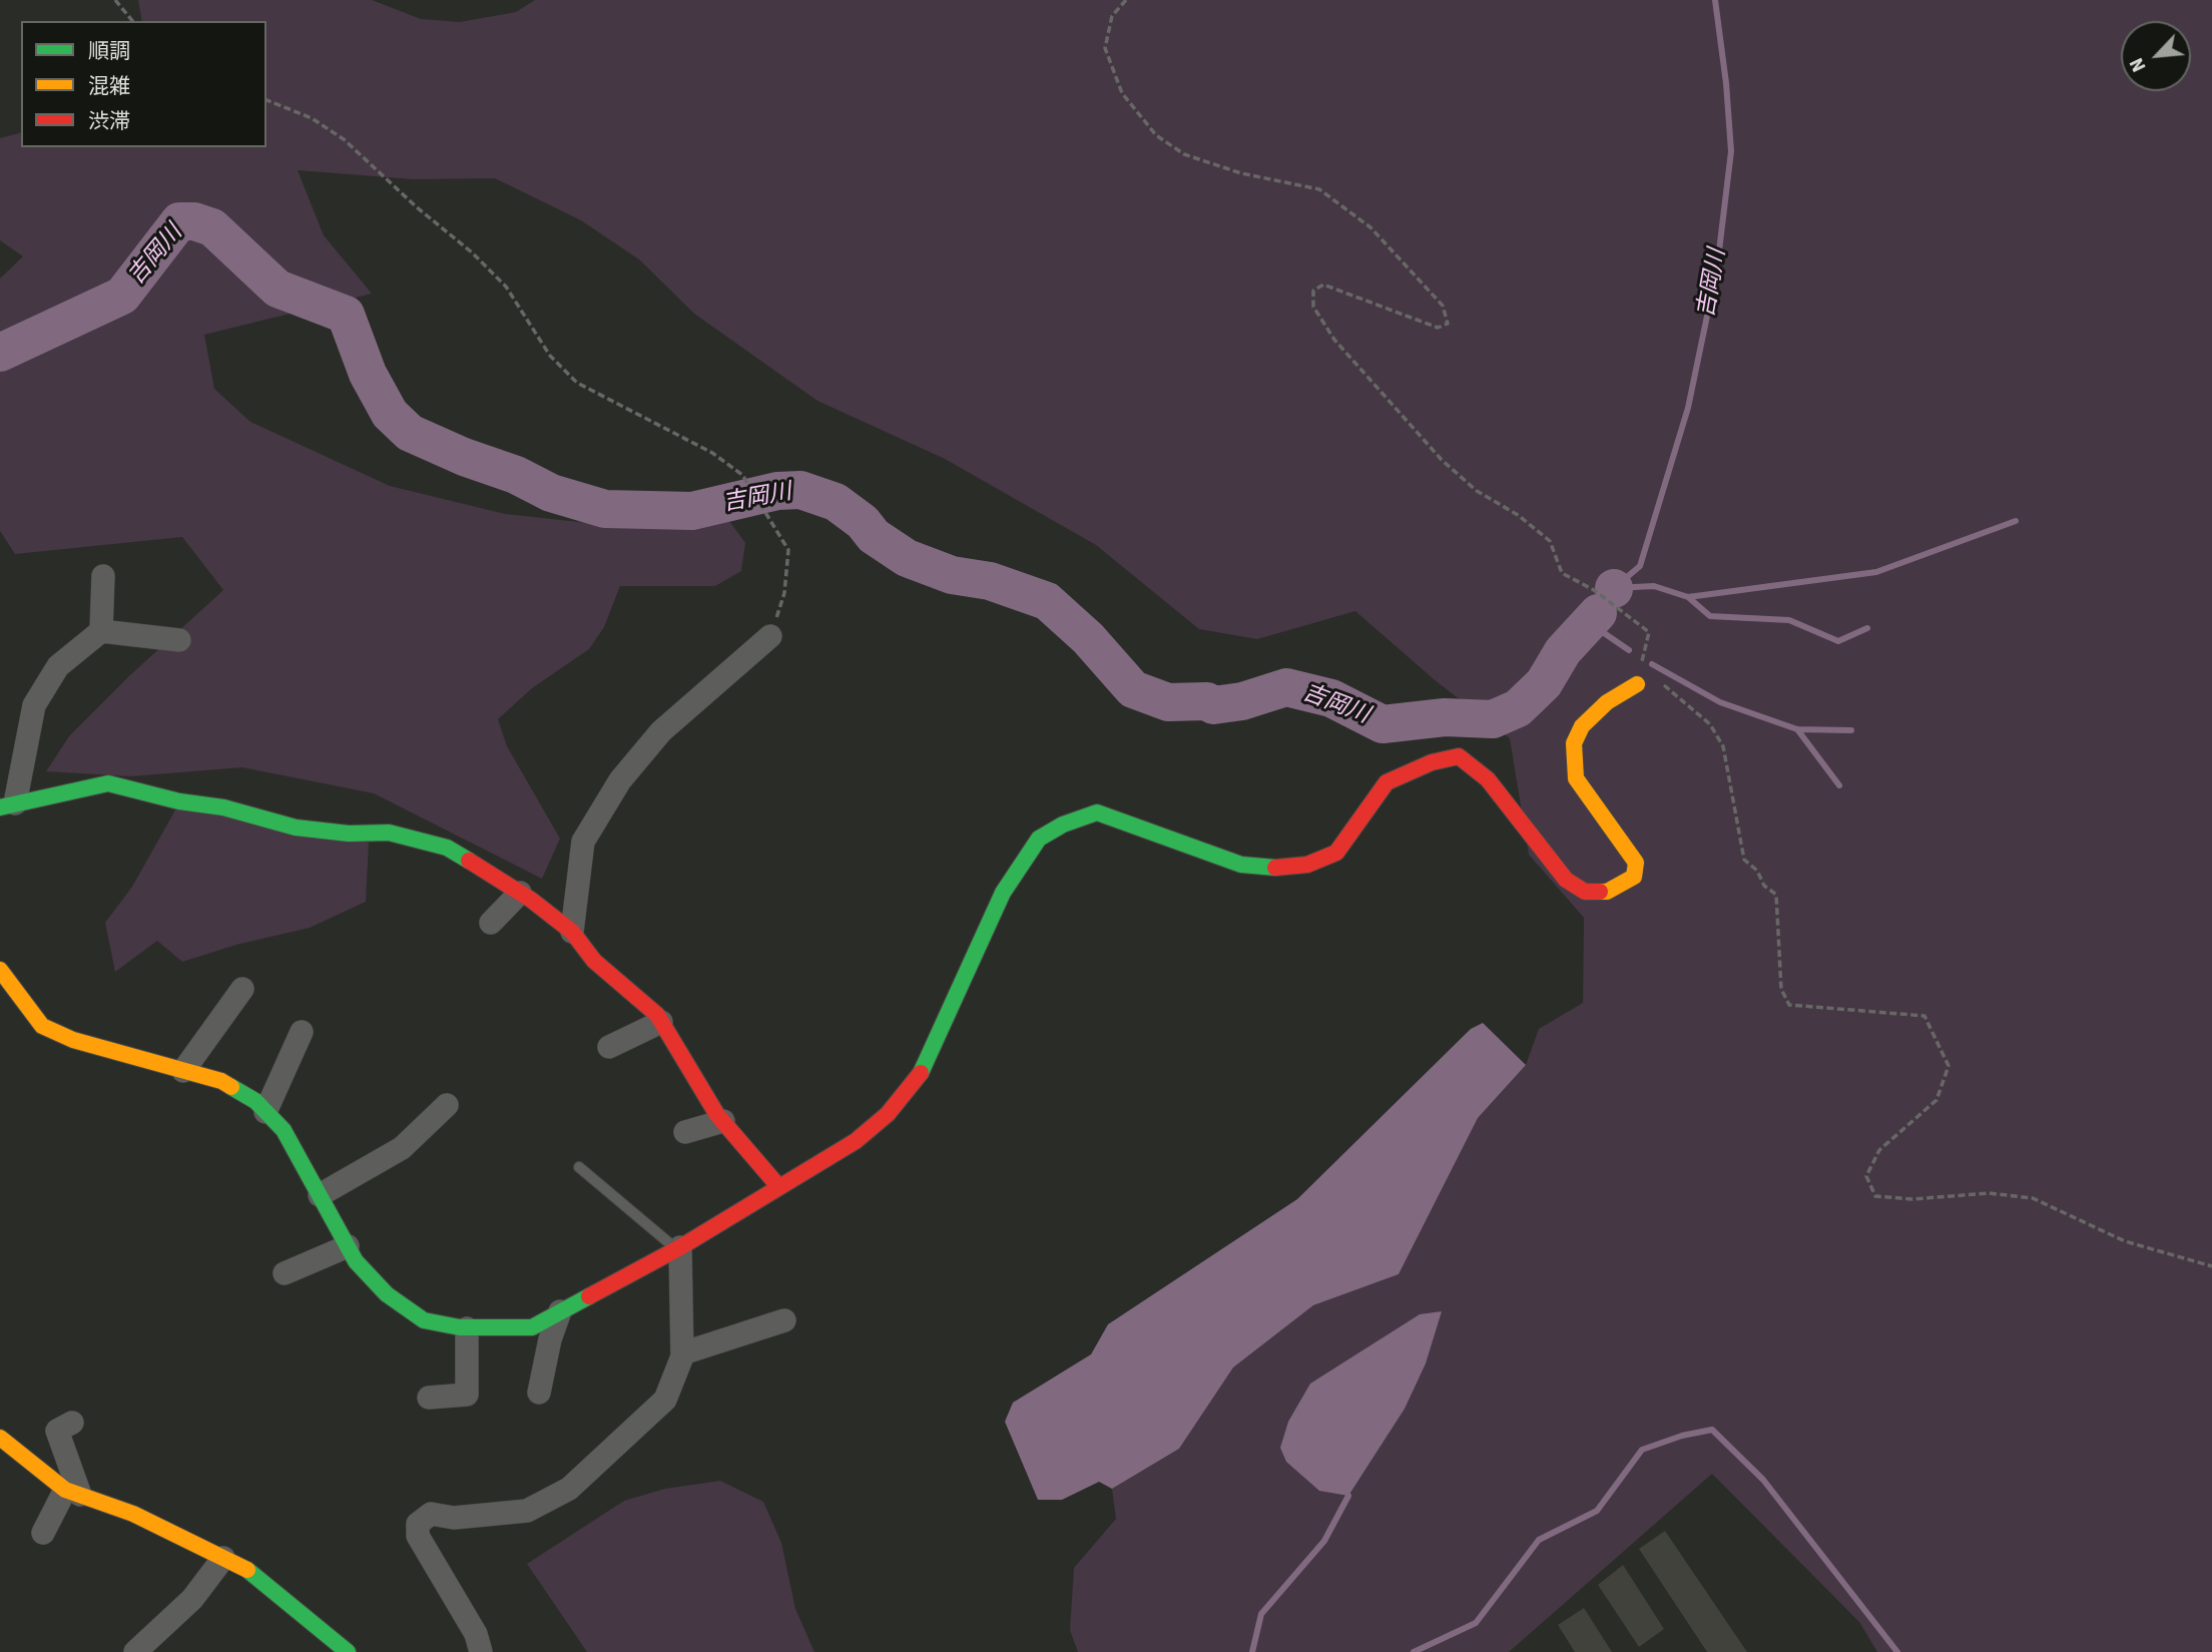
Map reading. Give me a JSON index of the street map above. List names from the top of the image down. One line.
{"water":["吉岡川"],"legend":["順調","混雑","渋滞"],"north":"bottom left"}
